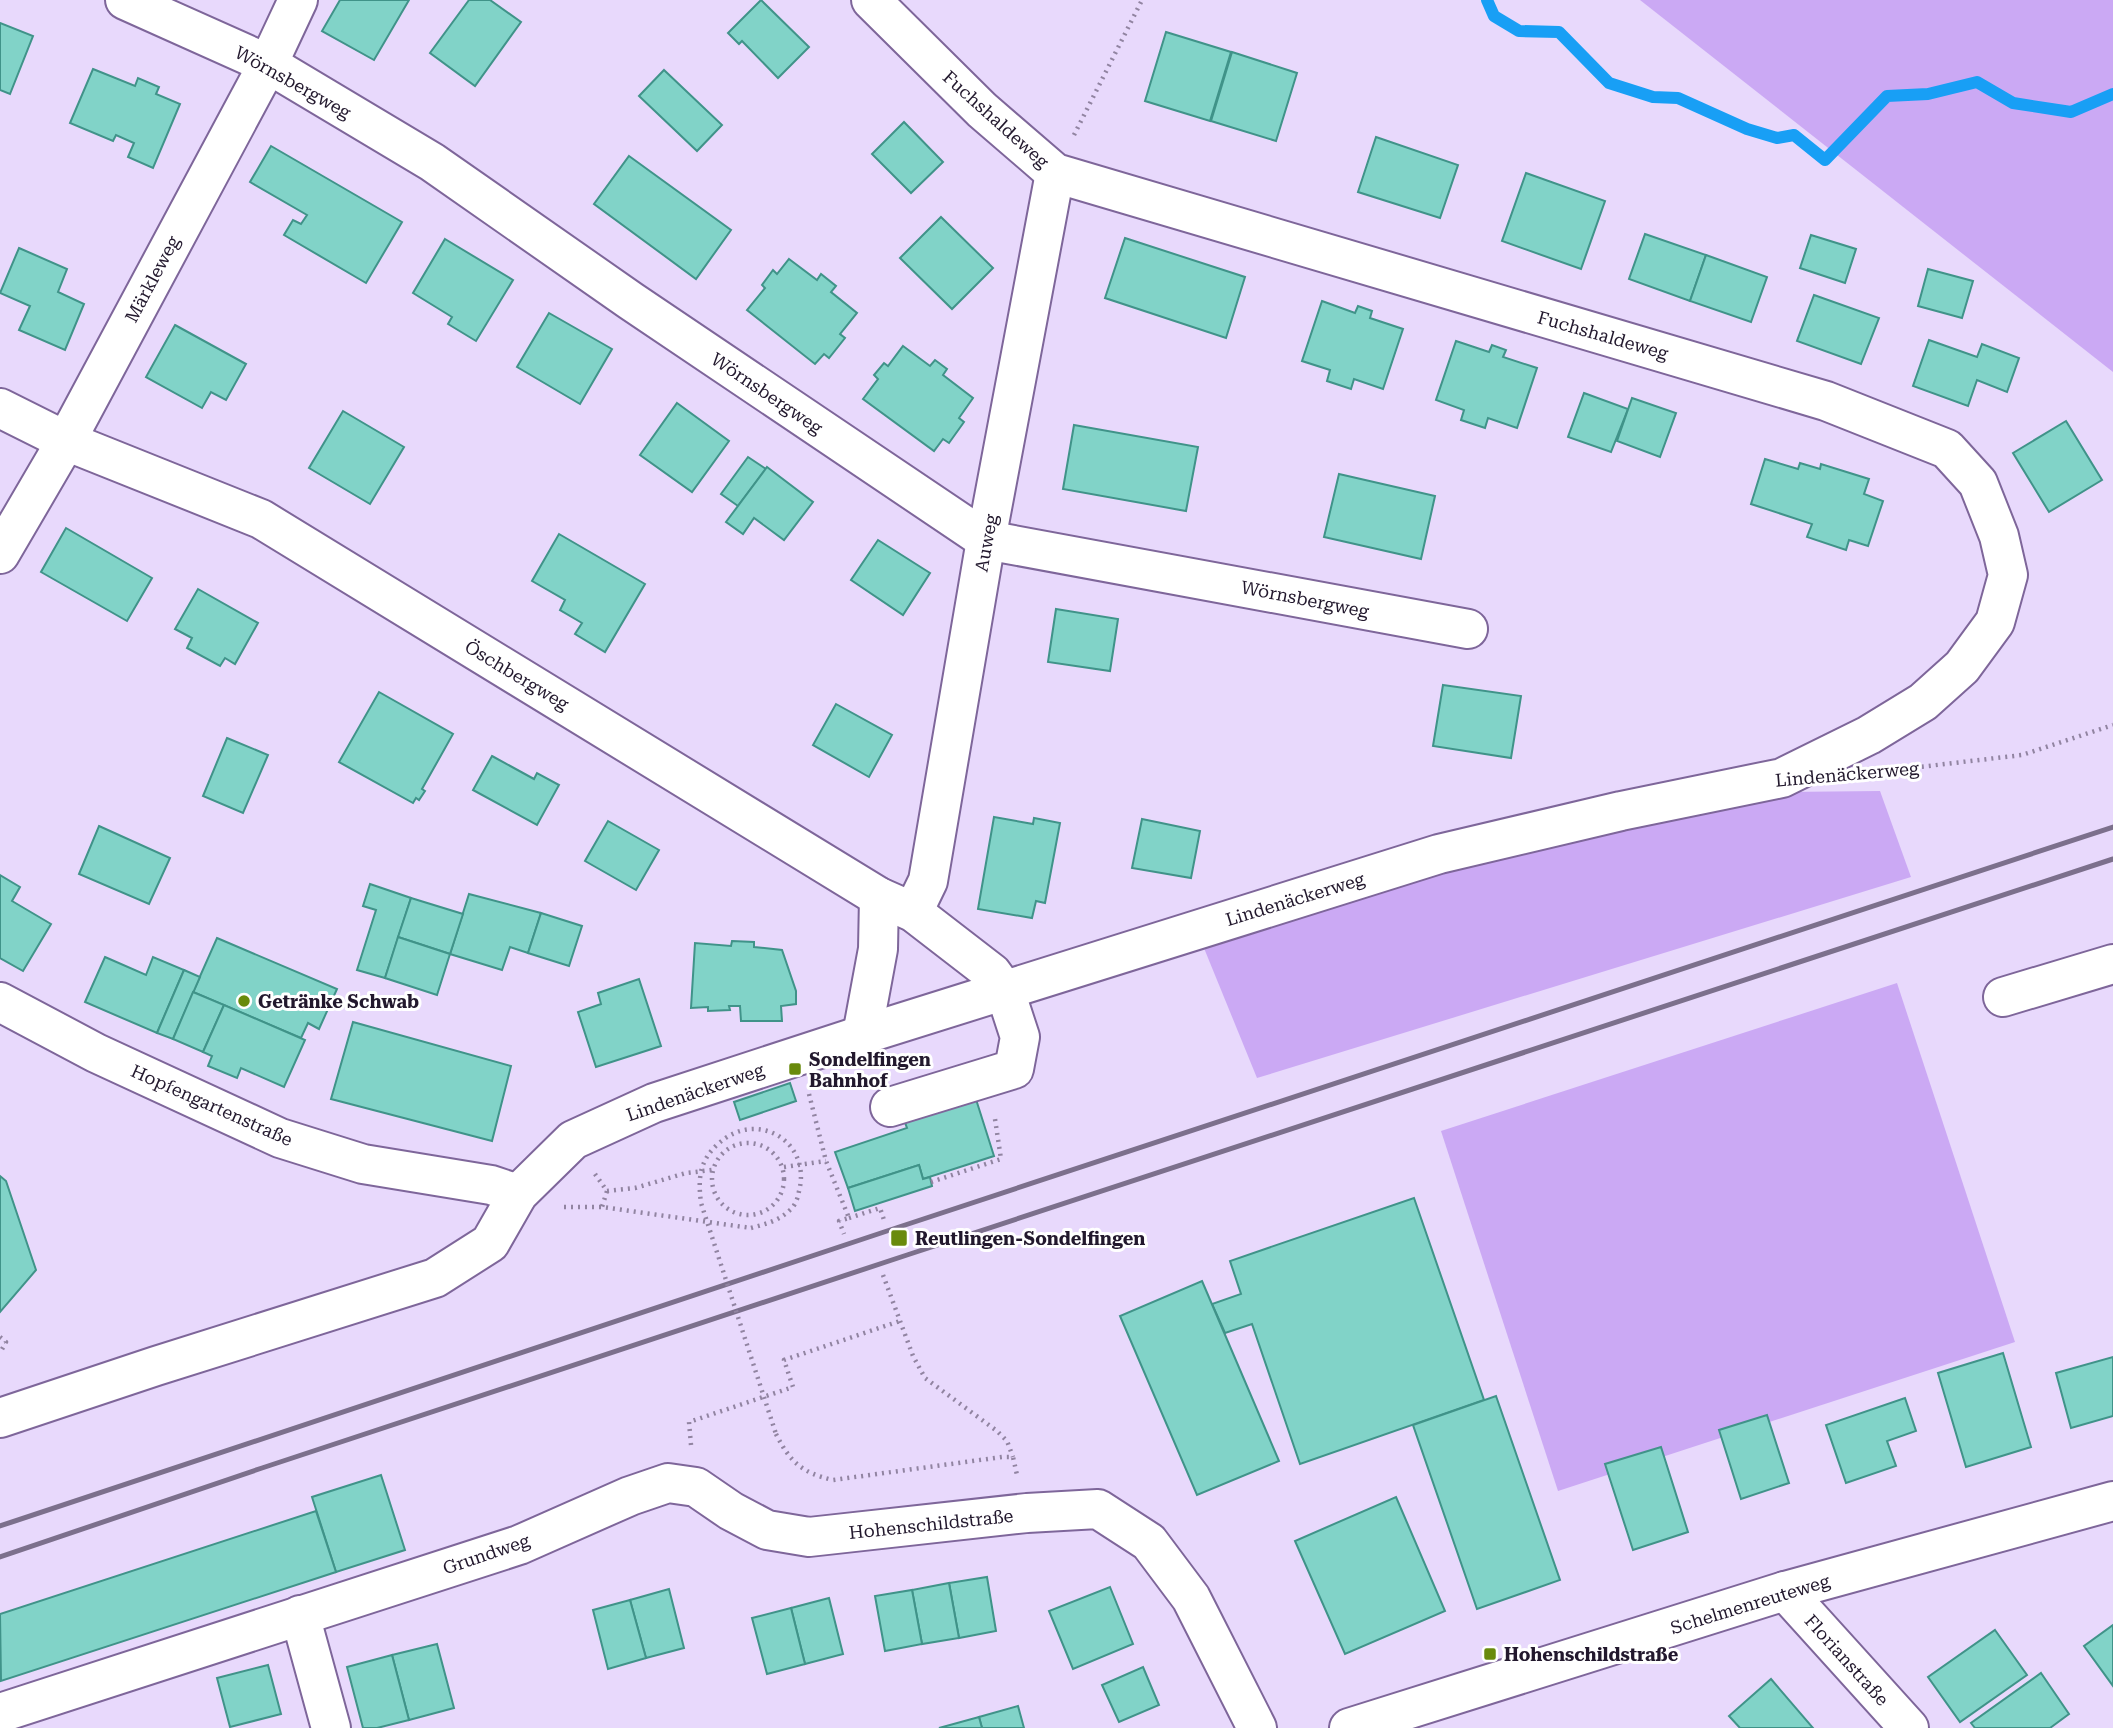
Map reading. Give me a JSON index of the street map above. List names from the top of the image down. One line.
{"streets":{"street":["Wörnsbergweg","Fuchshaldeweg","Märkleweg","Auweg","Öschbergweg","Lindenäckerweg","Hopfengartenstraße","Hohenschildstraße","Grundweg","Schelmenreuteweg","Florianstraße"]},"crossings":[["Wörnsbergweg","Märkleweg"],["Wörnsbergweg","Auweg"],["Fuchshaldeweg","Auweg"],["Fuchshaldeweg","Lindenäckerweg"],["Märkleweg","Öschbergweg"],["Auweg","Öschbergweg"],["Öschbergweg","Lindenäckerweg"],["Lindenäckerweg","Hopfengartenstraße"],["Hohenschildstraße","Grundweg"],["Schelmenreuteweg","Florianstraße"]],"places":{"other":["Getränke Schwab"],"transit":["Sondelfingen Bahnhof","Reutlingen-Sondelfingen","Hohenschildstraße"]}}
